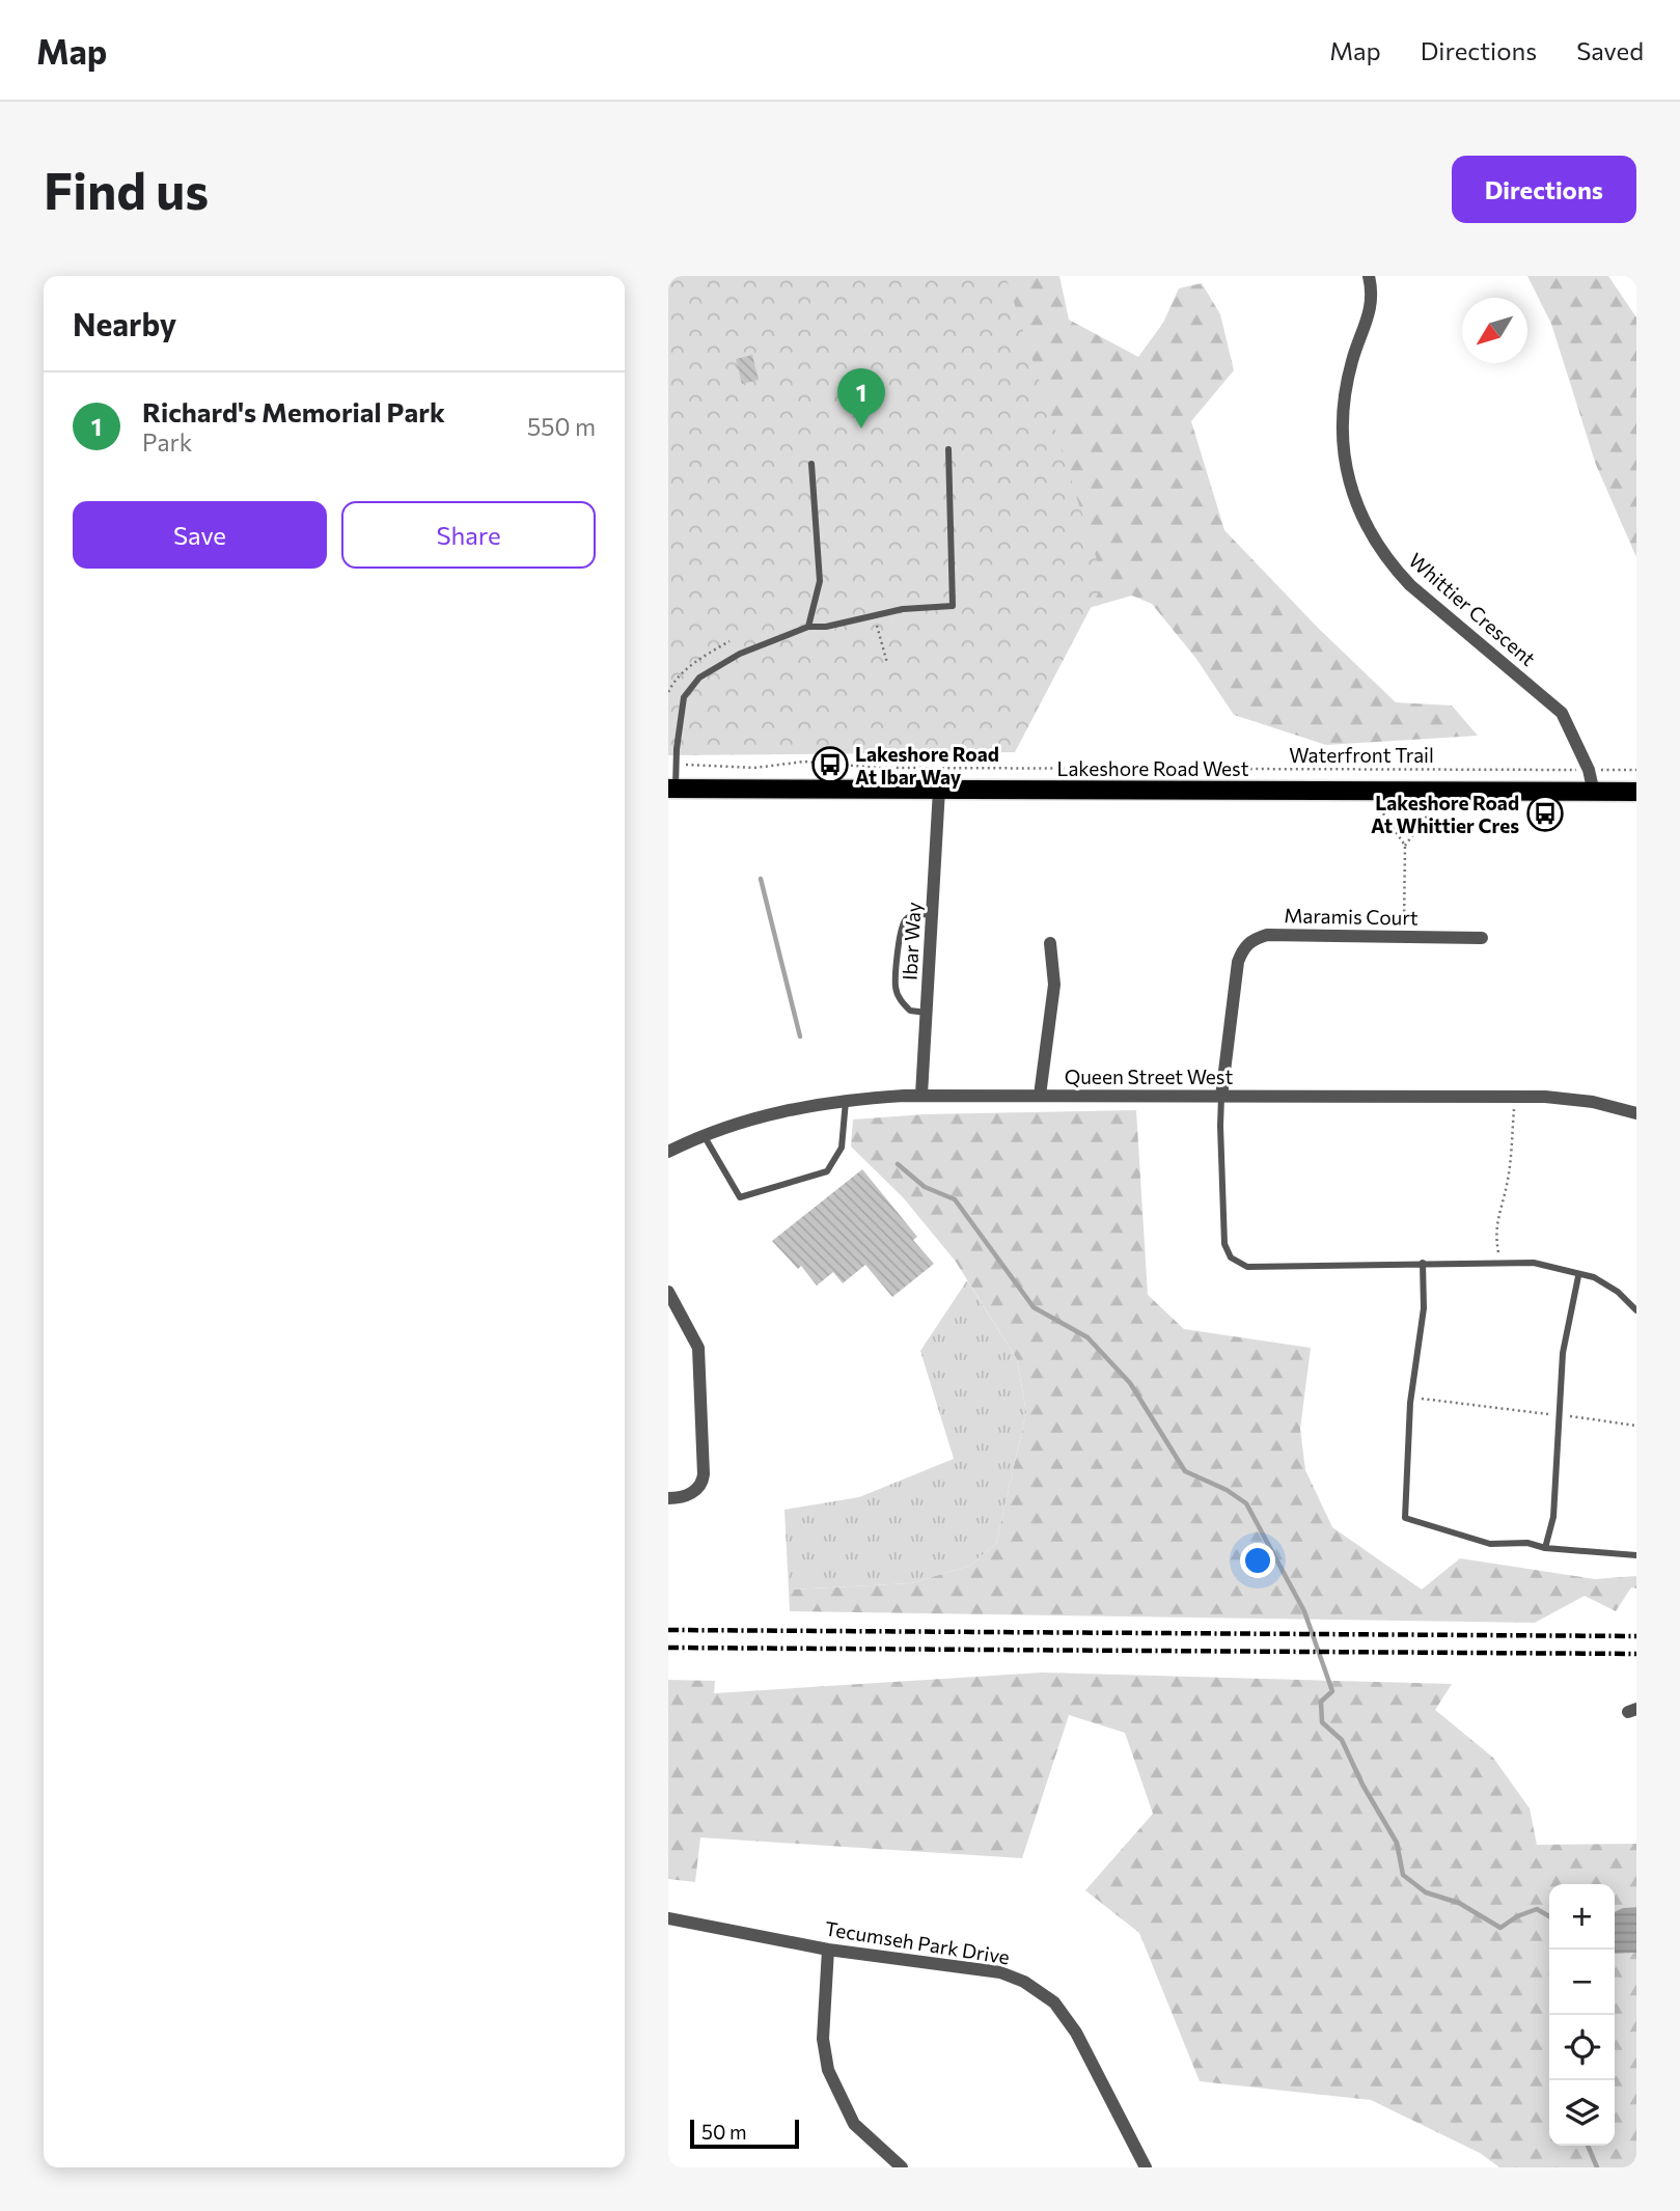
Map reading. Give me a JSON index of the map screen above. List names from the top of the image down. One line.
{"streets":{"main road":["Lakeshore Road West"],"street":["Whittier Crescent","Maramis Court","Ibar Way","Queen Street West","Tecumseh Park Drive"],"path":["Waterfront Trail"]},"crossings":[["Whittier Crescent","Lakeshore Road West"],["Lakeshore Road West","Ibar Way"],["Maramis Court","Queen Street West"],["Ibar Way","Queen Street West"]],"places":{"bus stop":["Lakeshore Road At Ibar Way","Lakeshore Road At Whittier Cres"]},"scale_bar":"50 m","north":"bottom left","page":{"header":"Map","nav":["Map","Directions","Saved"],"buttons":["Directions",["Save","Share"]],"title":"Find us","heading":"Nearby","pins":"1","list":[{"mark":"1","name":"Richard's Memorial Park","note":"Park","value":"550 m"}],"map_buttons":["+","−"],"scale":"50 m"}}
